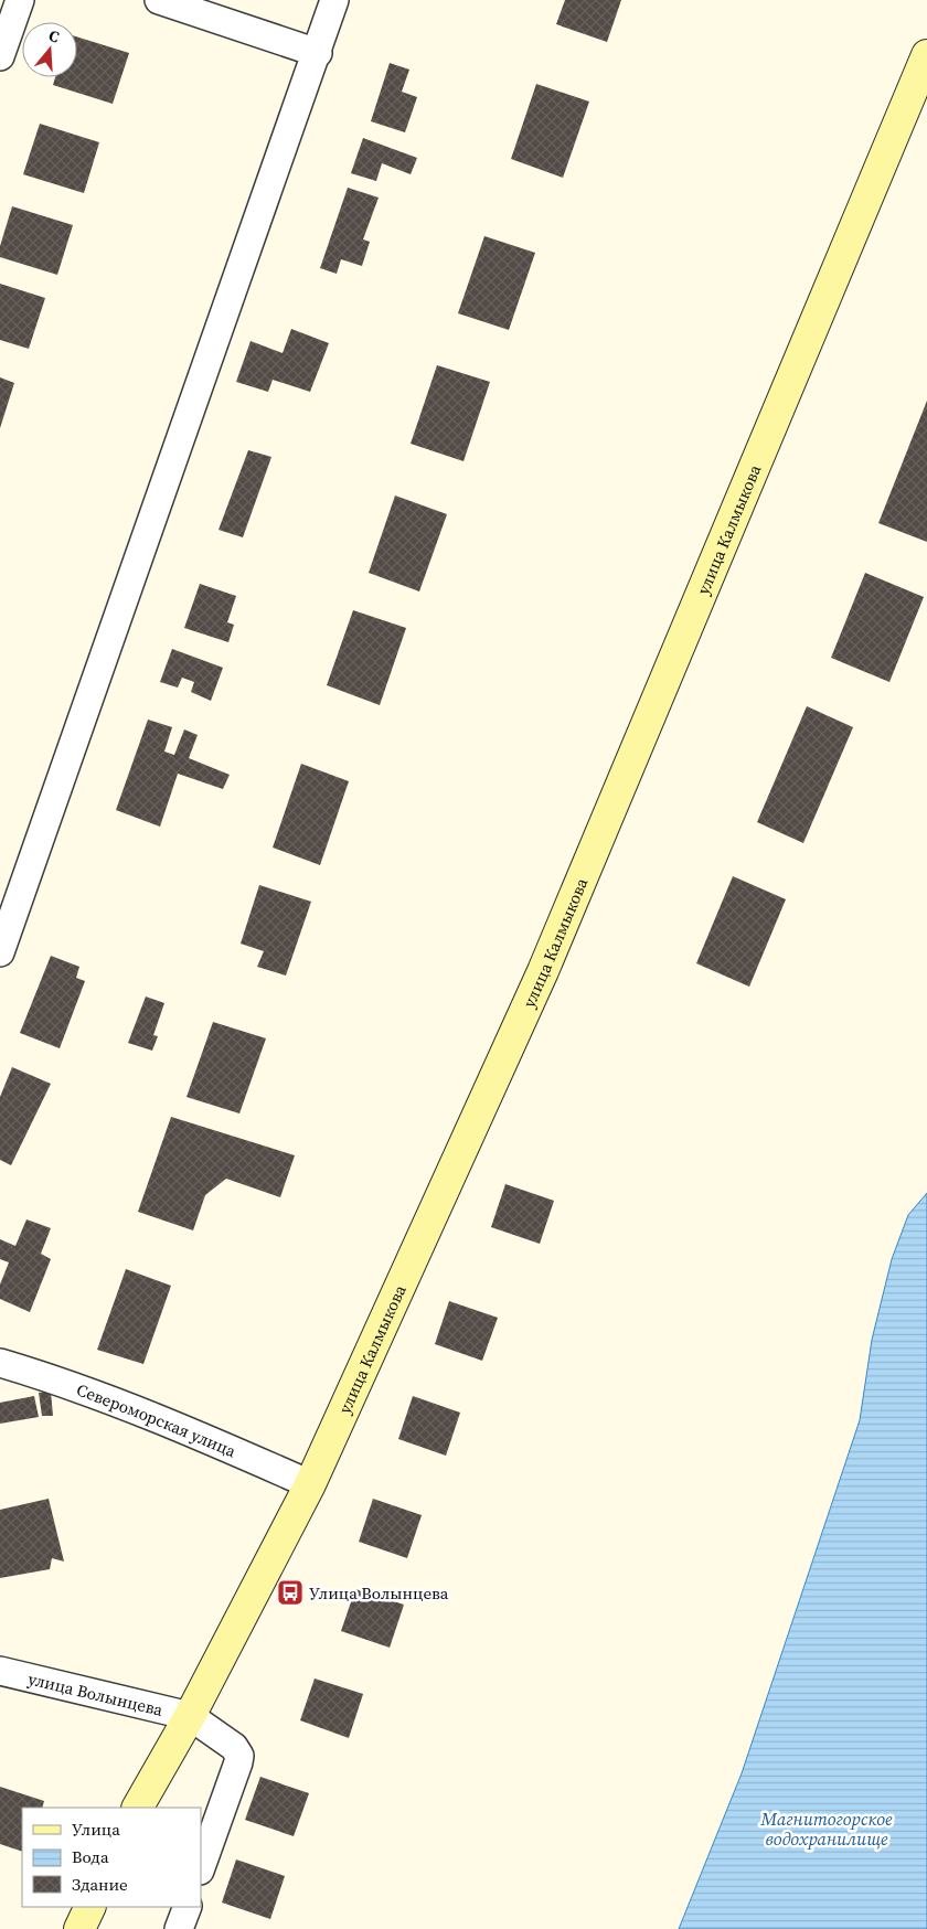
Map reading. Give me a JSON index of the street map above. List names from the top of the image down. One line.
{"streets":{"main road":["улица Калмыкова"],"street":["Североморская улица","улица Волынцева"]},"crossings":[["улица Калмыкова","Североморская улица"],["улица Калмыкова","улица Волынцева"]],"water":["Магнитогорское водохранилище"],"places":{"bus stop":["Улица Волынцева"]},"legend":["Улица","Вода","Здание"],"north":"top"}
